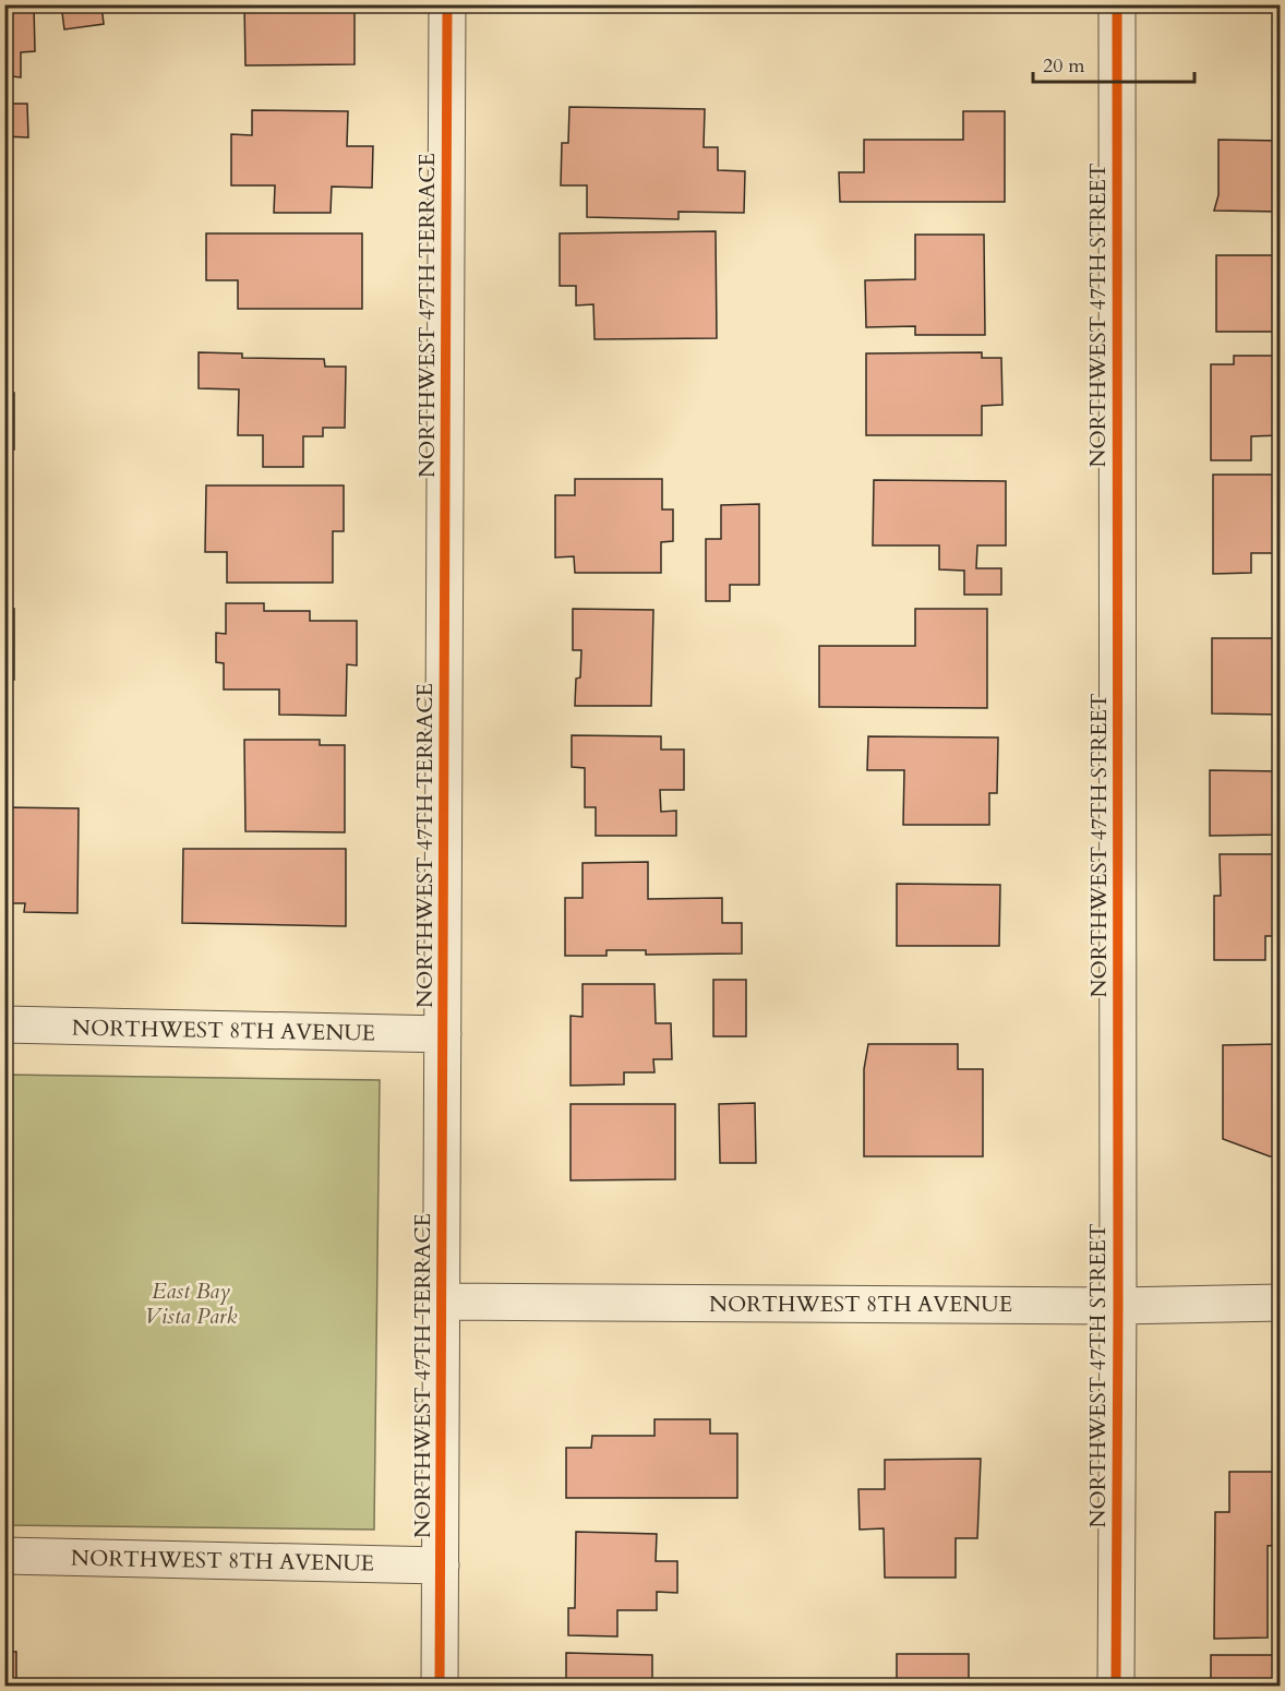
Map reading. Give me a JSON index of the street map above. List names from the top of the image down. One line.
{"streets":{"street":["NORTHWEST 47TH TERRACE","NORTHWEST 47TH STREET","NORTHWEST 8TH AVENUE"]},"crossings":[["NORTHWEST 47TH TERRACE","NORTHWEST 8TH AVENUE"],["NORTHWEST 47TH STREET","NORTHWEST 8TH AVENUE"]],"parks":["East Bay Vista Park"],"scale_bar":"20 m"}
